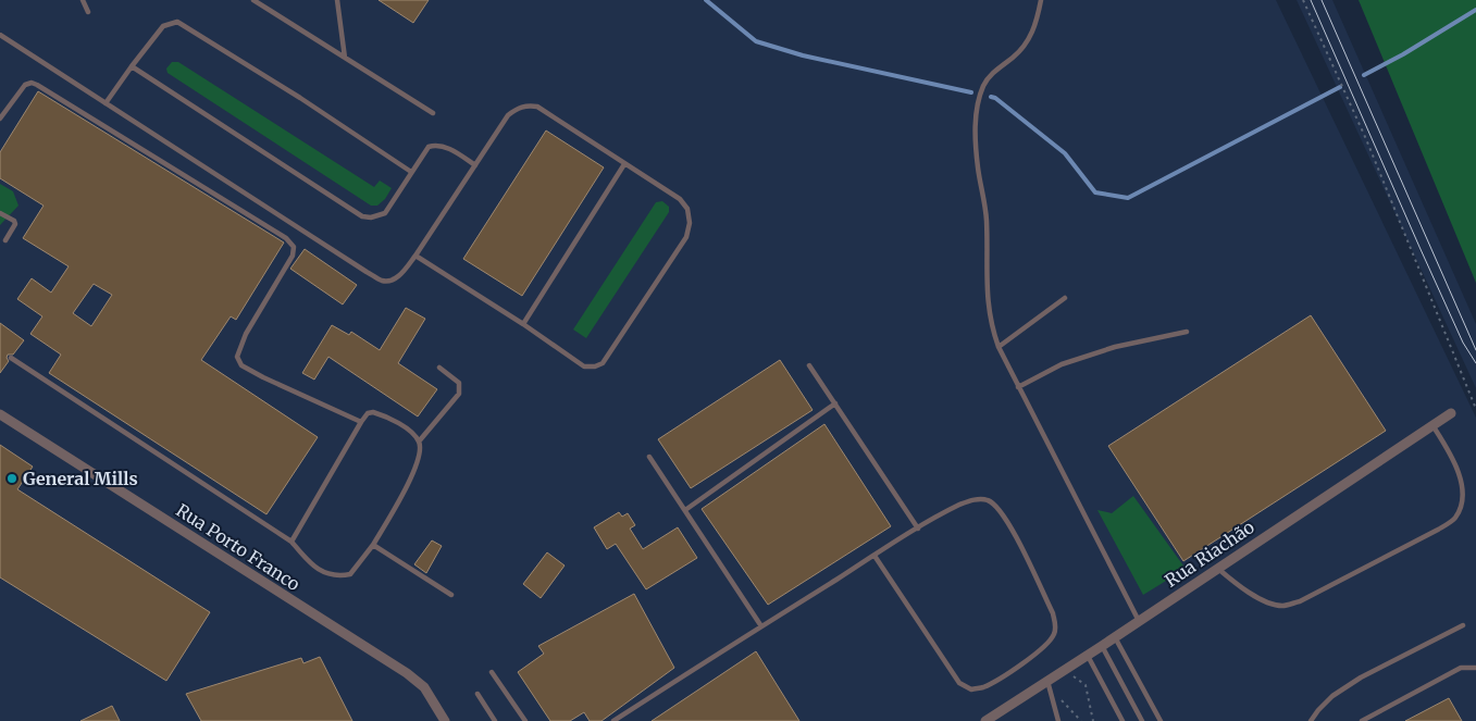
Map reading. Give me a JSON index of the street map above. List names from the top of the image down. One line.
{"streets":{"street":["Rua Porto Franco","Rua Riachão"]},"places":["General Mills"]}
